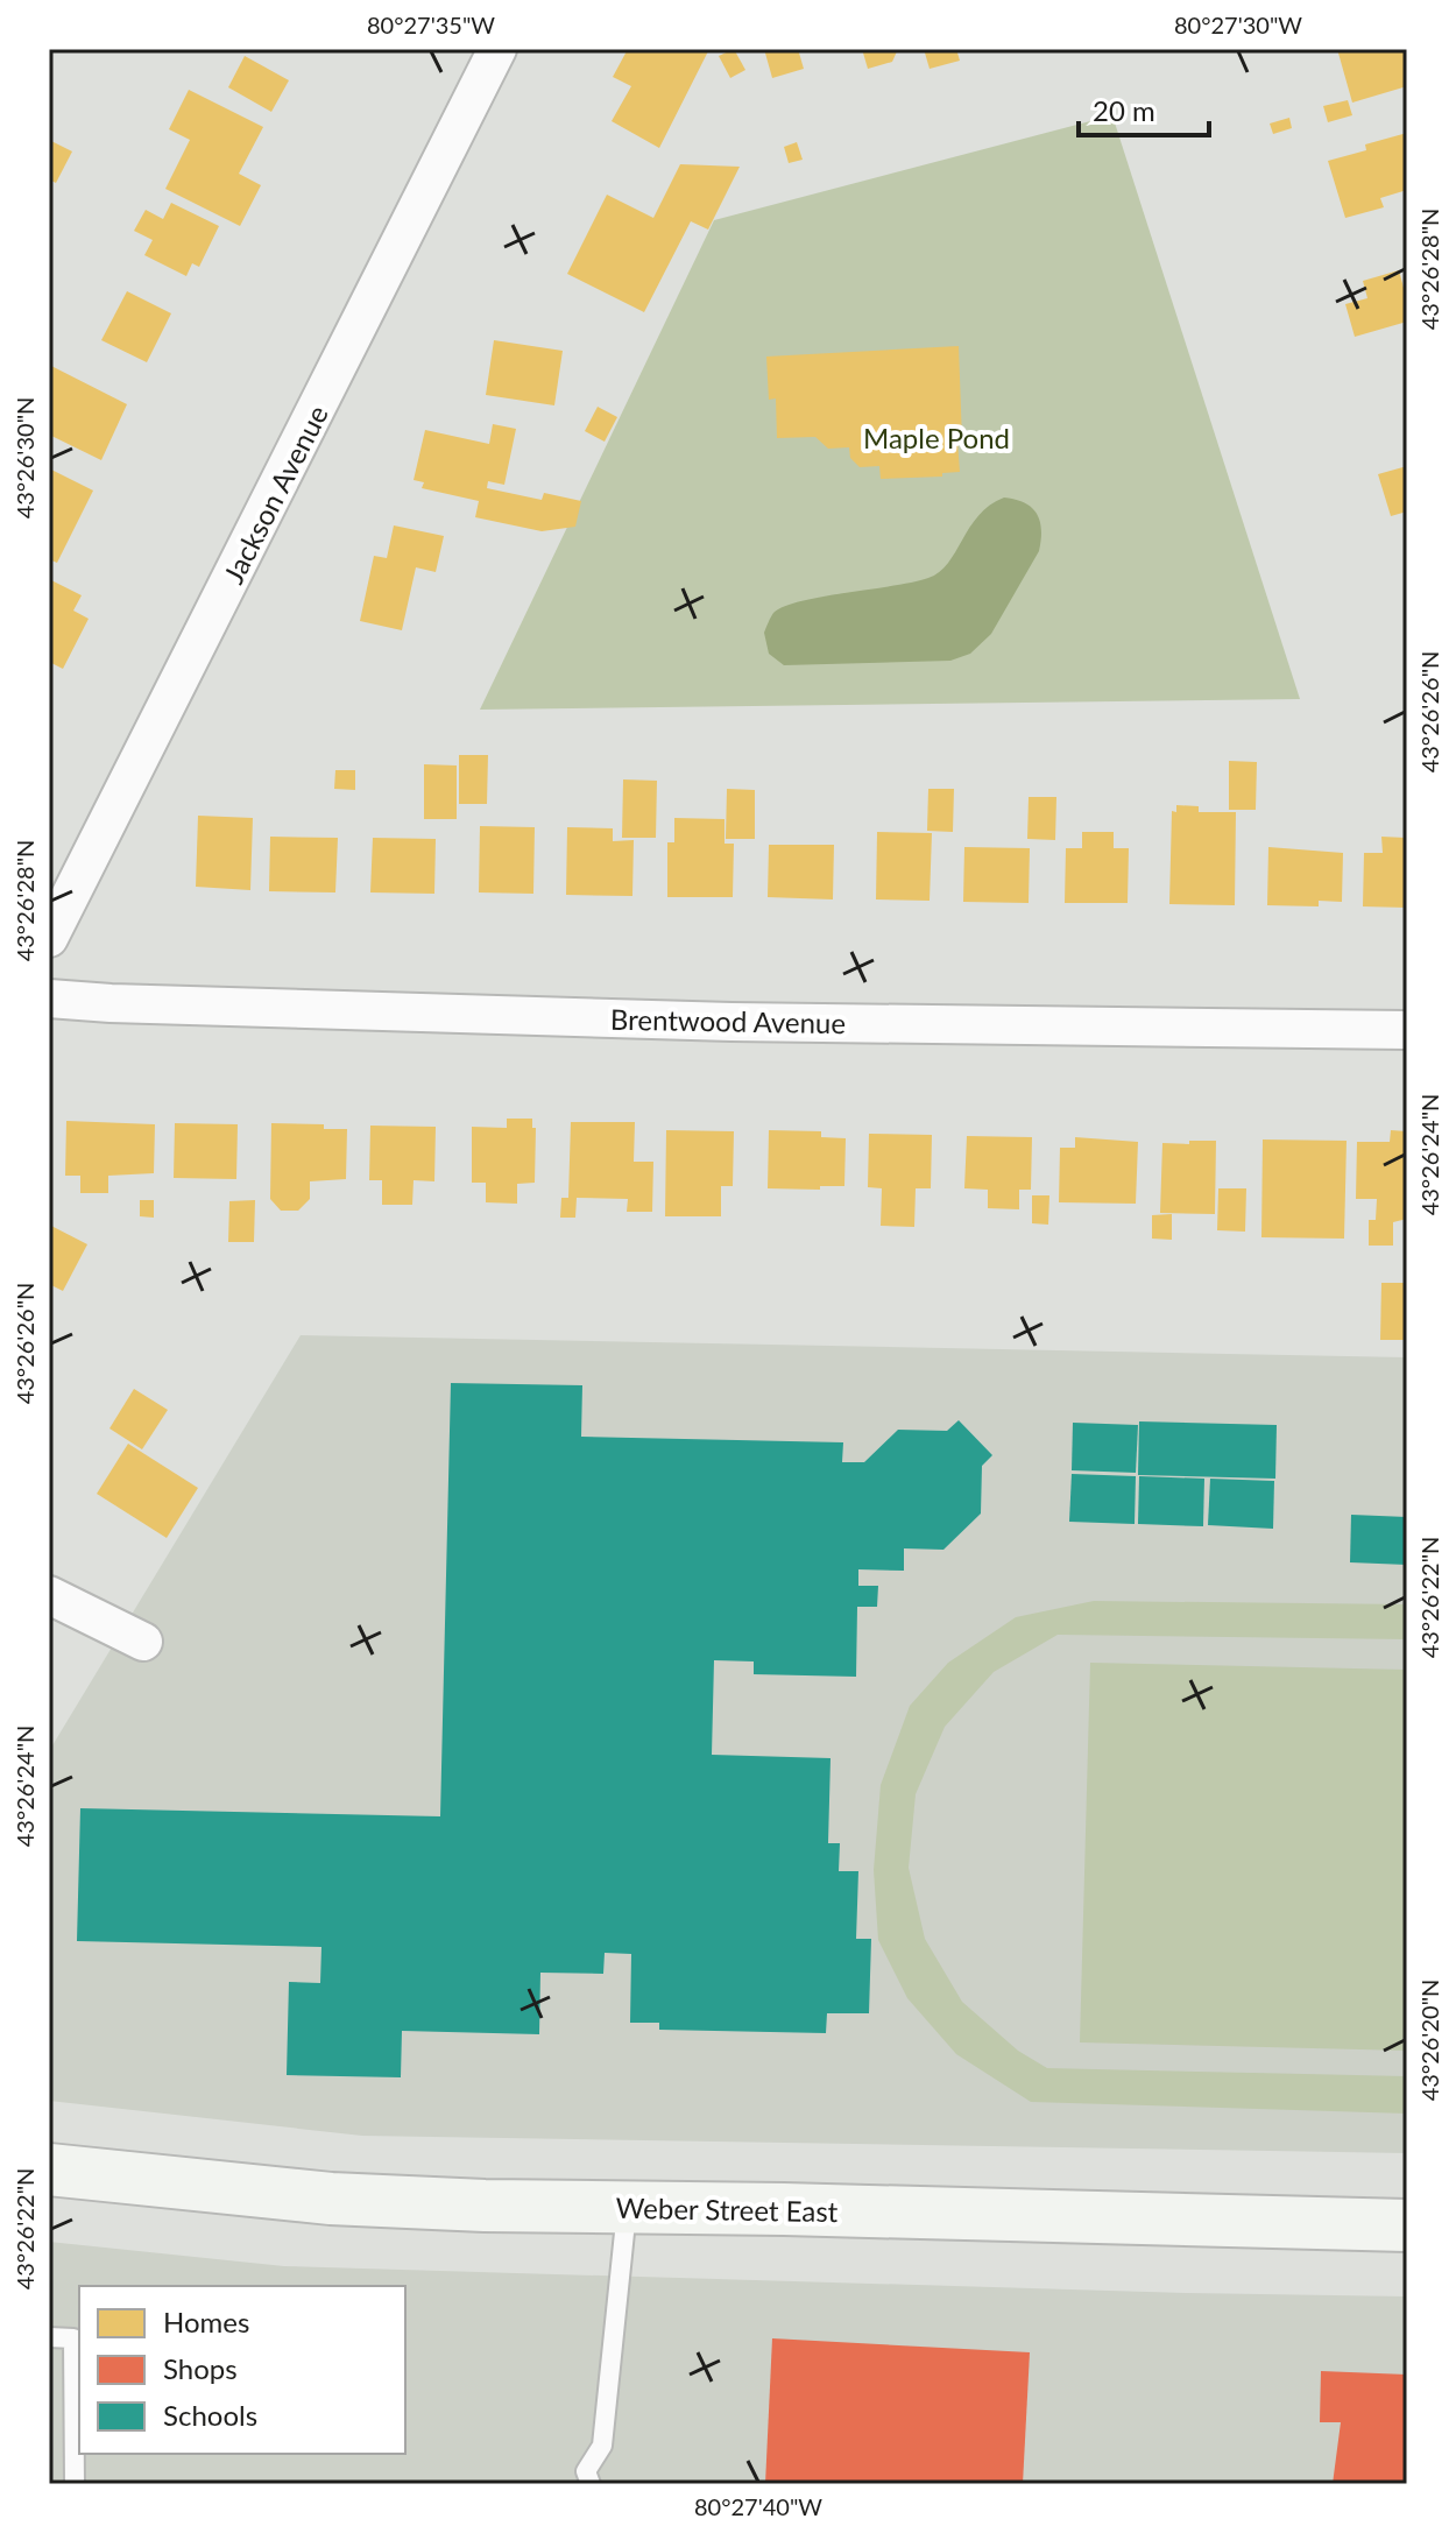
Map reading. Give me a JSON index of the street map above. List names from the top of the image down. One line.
{"streets":{"main road":["Weber Street East"],"street":["Jackson Avenue","Brentwood Avenue"]},"parks":["Maple Pond"],"legend":["Homes","Shops","Schools"],"scale_bar":"20 m","coordinates":["80°27'35\"W","80°27'30\"W","43°26'28\"N","43°26'30\"N","43°26'26\"N","43°26'24\"N","43°26'22\"N","43°26'20\"N","80°27'40\"W"]}
